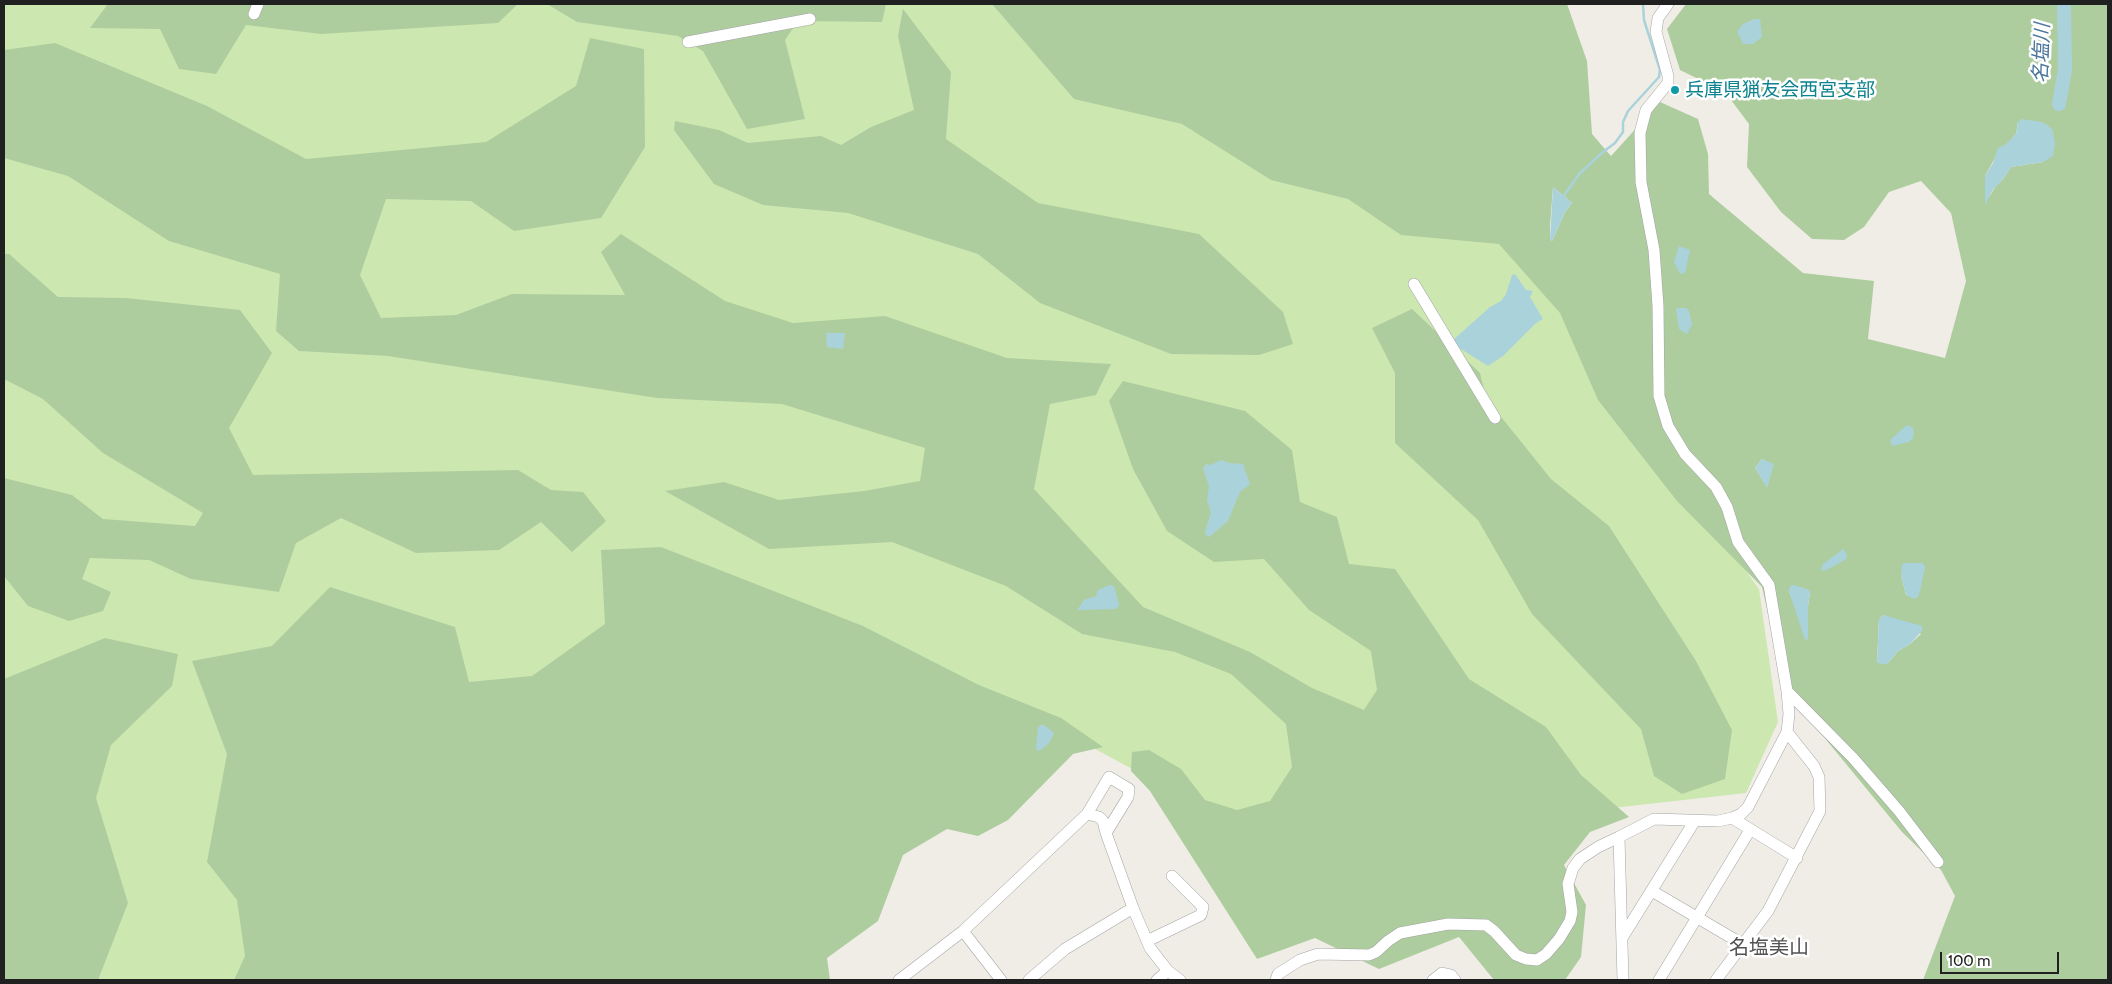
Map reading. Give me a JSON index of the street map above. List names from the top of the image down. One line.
{"districts":["名塩美山"],"water":["名塩川"],"places":["兵庫県猟友会西宮支部"],"scale_bar":"100 m"}
